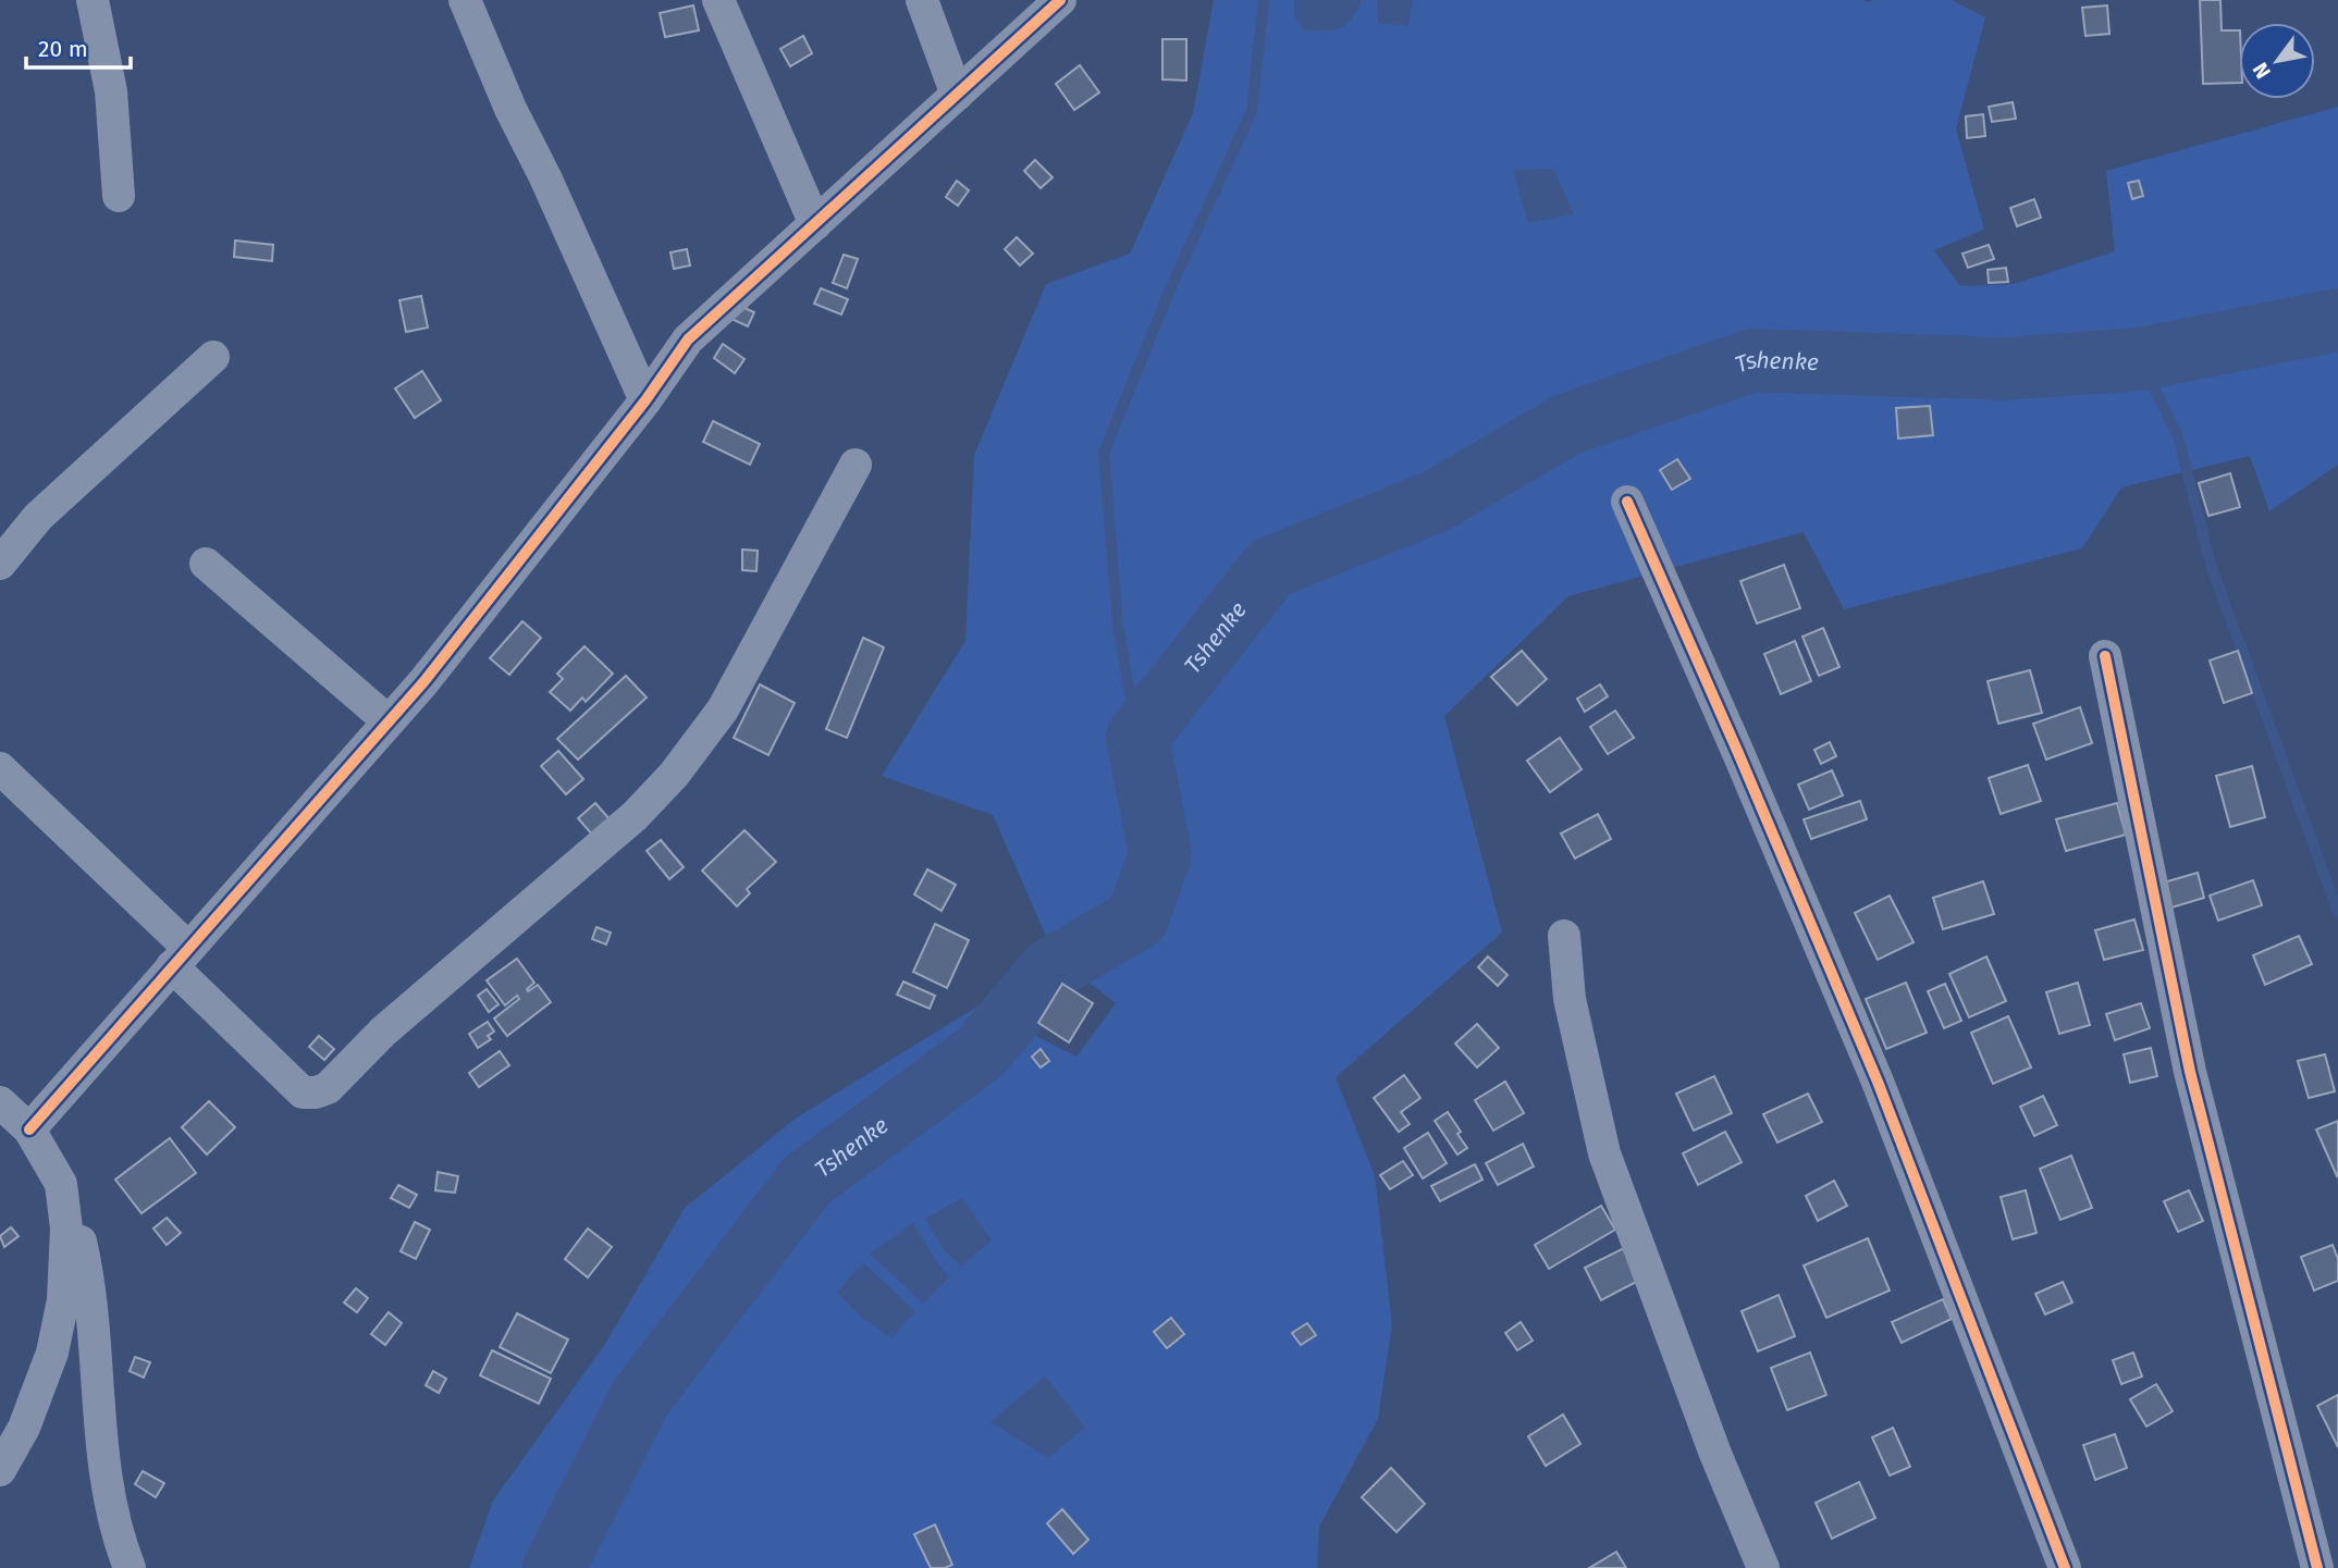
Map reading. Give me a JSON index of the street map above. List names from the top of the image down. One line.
{"water":["Tshenke"],"scale_bar":"20 m","north":"bottom left"}
